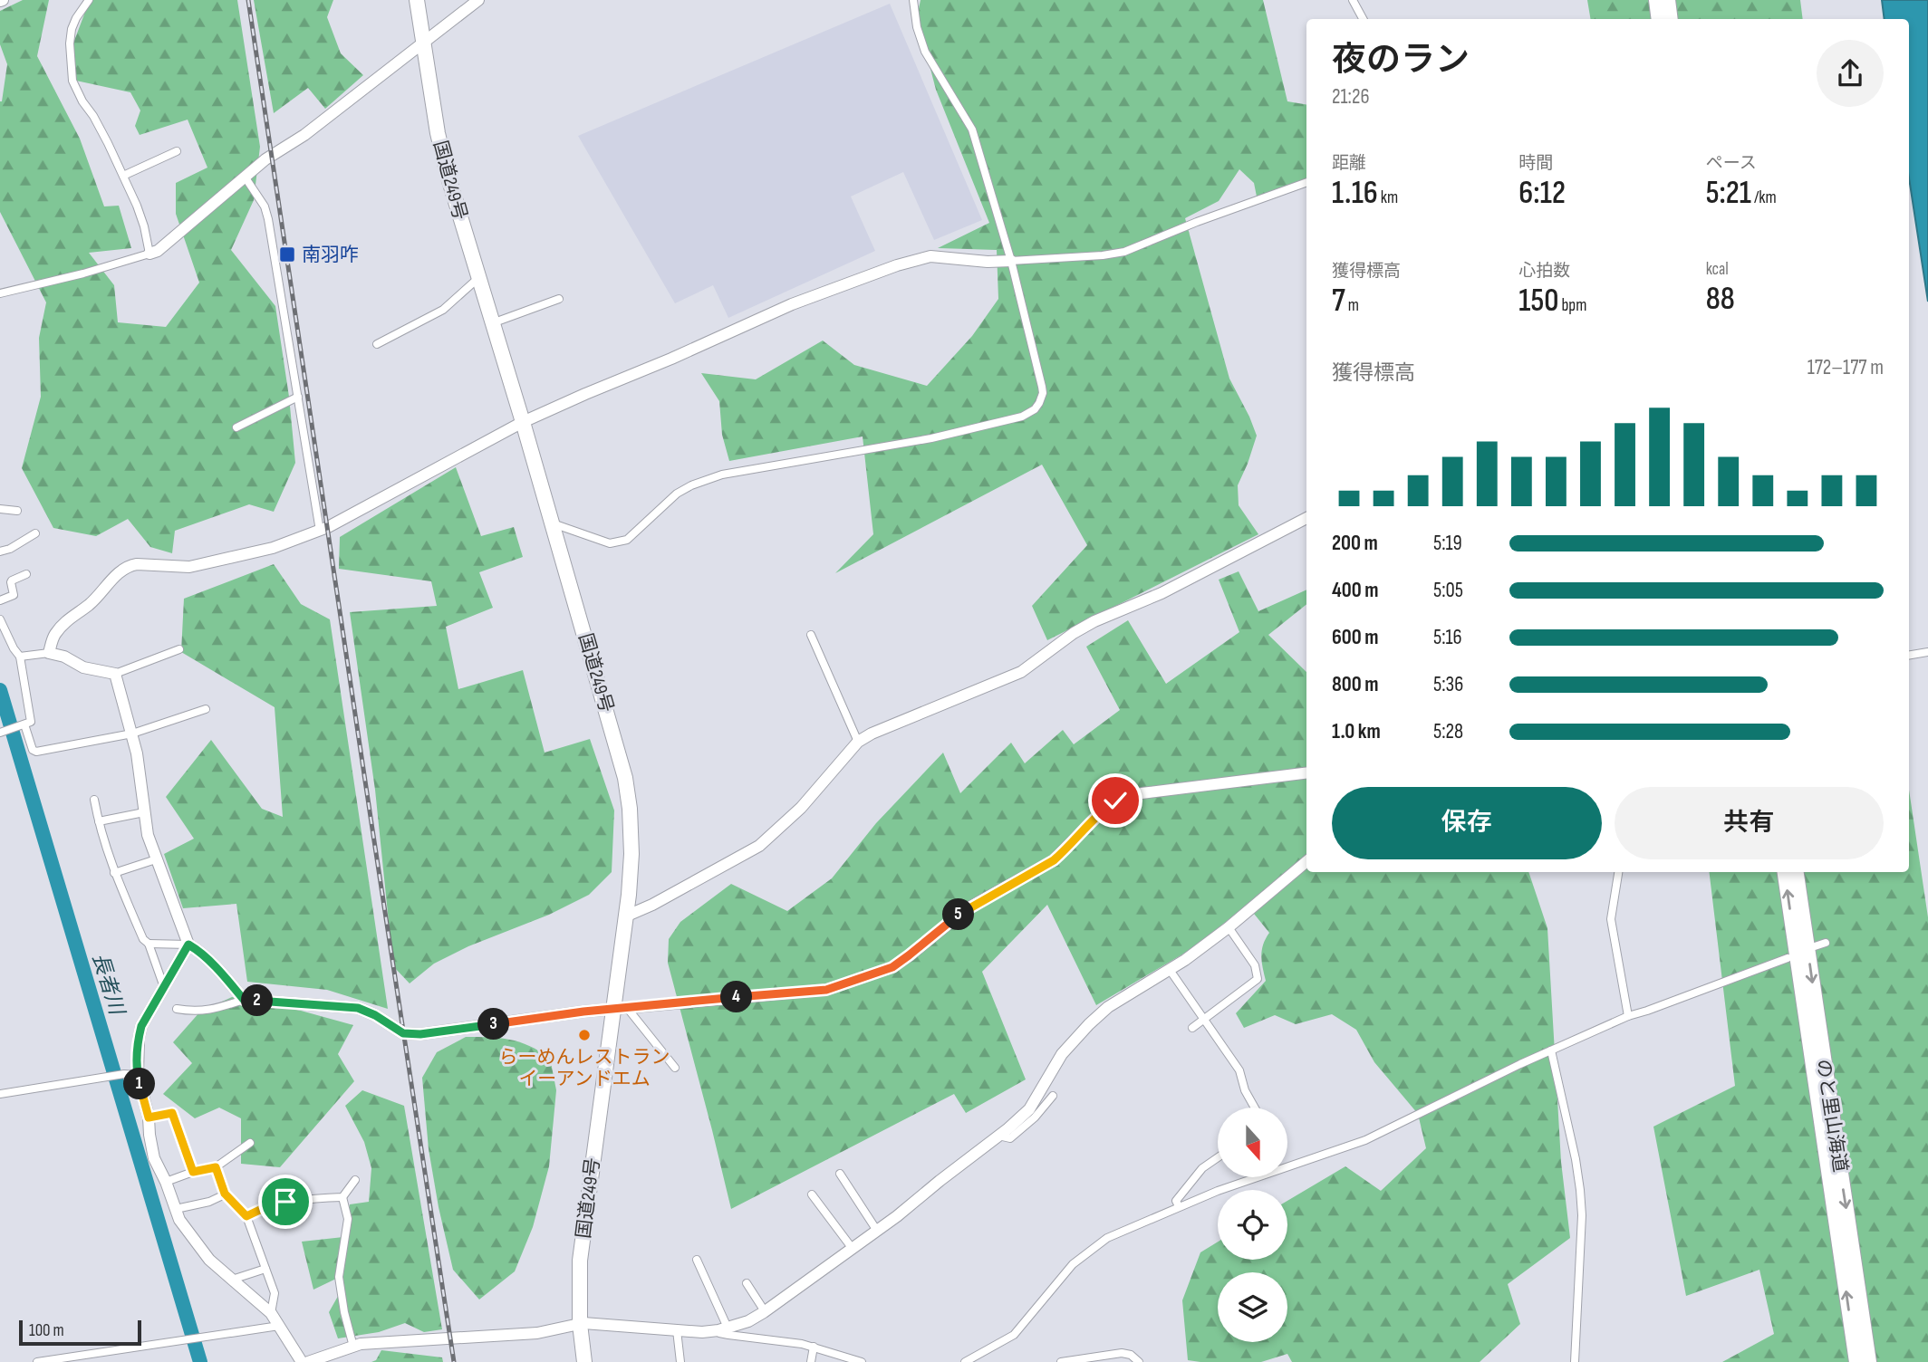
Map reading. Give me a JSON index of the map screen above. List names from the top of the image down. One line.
{"streets":{"highway":["国道249号","のと里山海道"]},"water":["長者川"],"places":{"transit":["南羽咋"],"other":["らーめんレストラン イーアンドエム"]},"scale_bar":"100 m","north":"bottom","page":{"heading":["夜のラン","21:26"],"stats":[["距離","1.16 km"],["時間","6:12"],["ペース","5:21 /km"],["獲得標高","7 m"],["心拍数","150 bpm"],["kcal","88"]],"chart":["獲得標高","172–177 m"],"list":[{"name":"200 m","note":"5:19"},{"name":"400 m","note":"5:05"},{"name":"600 m","note":"5:16"},{"name":"800 m","note":"5:36"},{"name":"1.0 km","note":"5:28"}],"buttons":["保存","共有"],"pins":["5","4","2","3","1"],"scale":"100 m"}}
